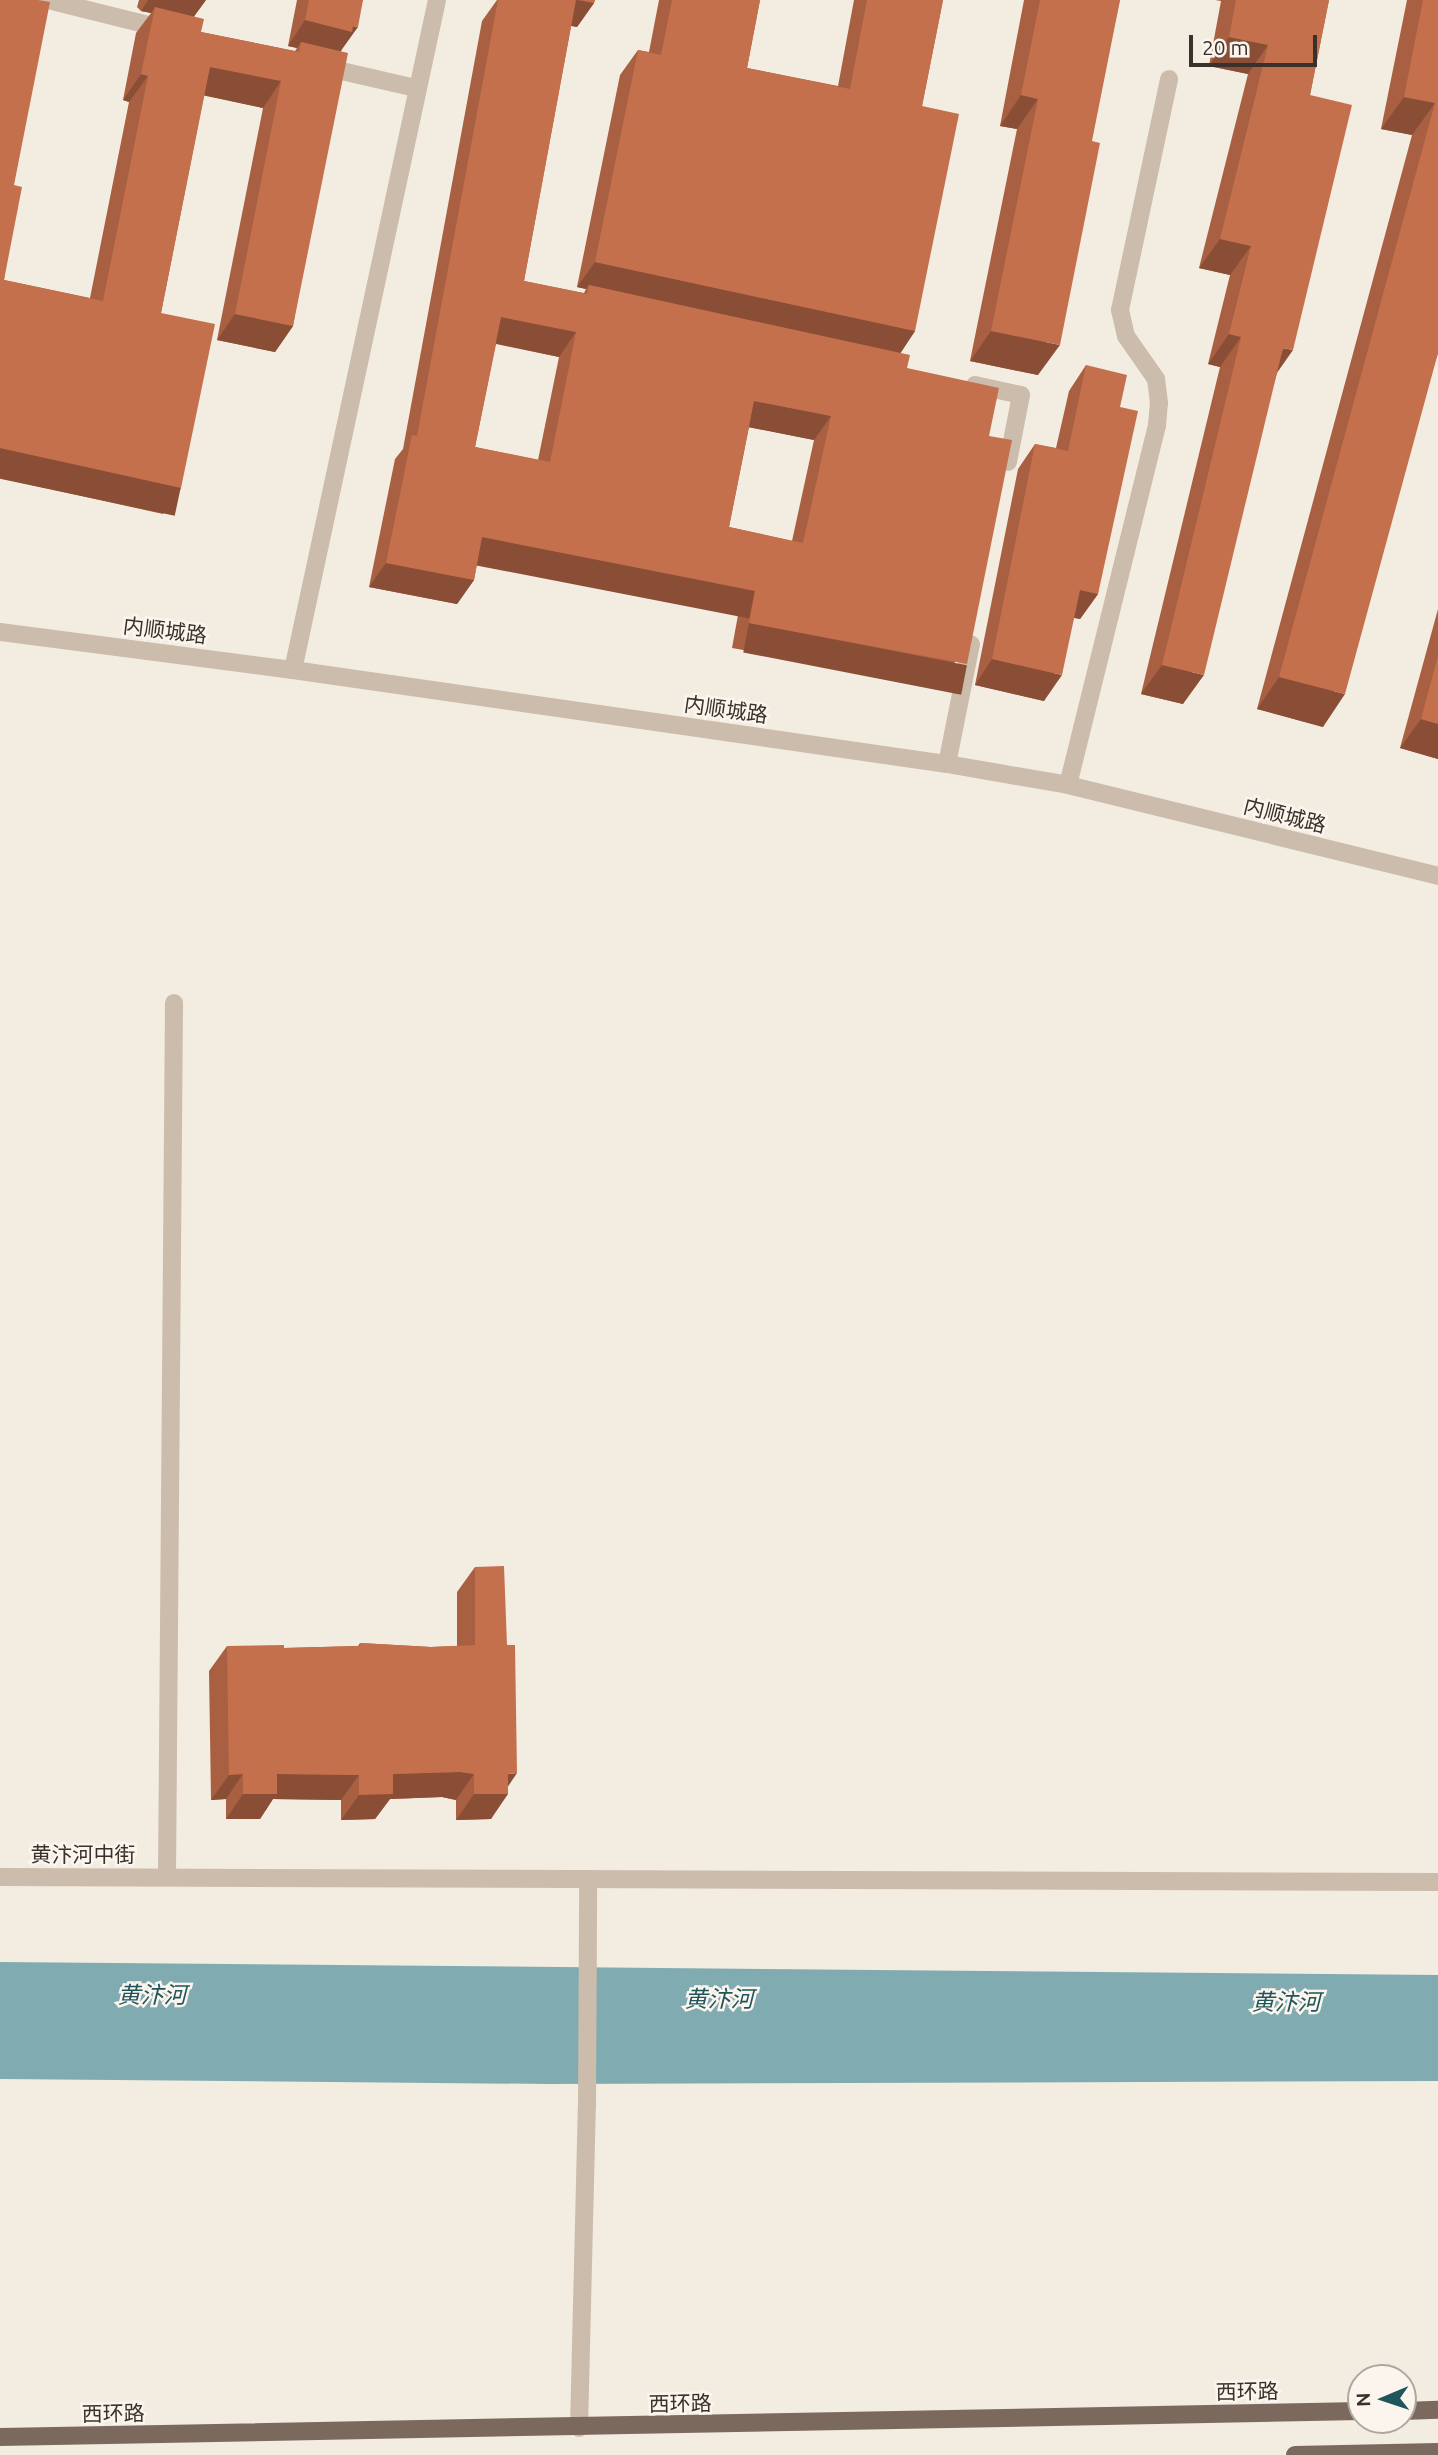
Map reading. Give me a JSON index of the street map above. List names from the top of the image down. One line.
{"streets":{"main road":["西环路"],"street":["内顺城路","黄汴河中街"]},"water":["黄汴河"],"scale_bar":"20 m","north":"left"}
